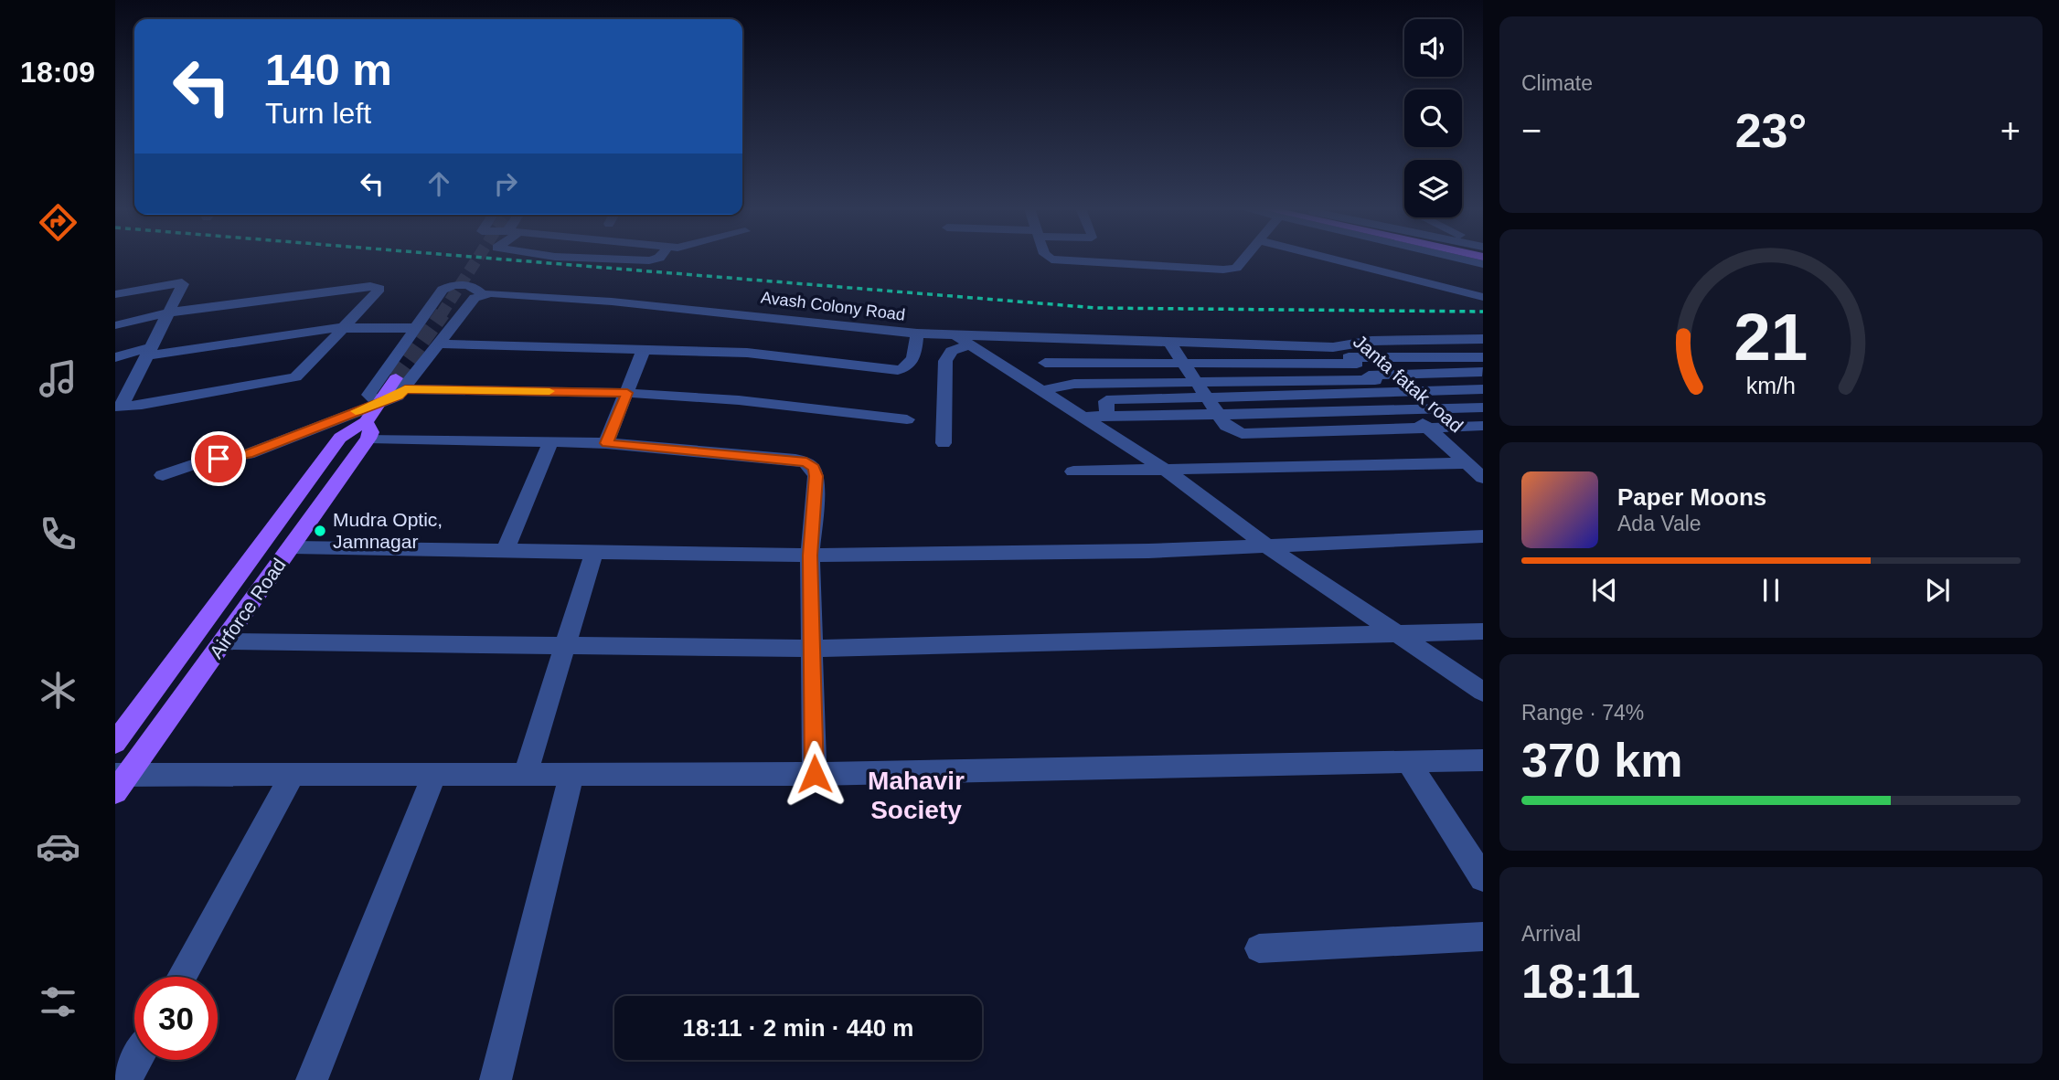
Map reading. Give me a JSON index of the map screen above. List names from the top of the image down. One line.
{"streets":{"main road":["Airforce Road"],"street":["Avash Colony Road","Janta fatak road"]},"crossings":[["Avash Colony Road","Janta fatak road"],["Avash Colony Road","Airforce Road"]],"districts":["Mahavir Society"],"places":["Mudra Optic, Jamnagar"],"page":{"tabs":"18:09","tile":["Climate",["Range · 74%","370 km"],["Arrival","18:11"]],"turn":["140 m","Turn left"],"heat":["−","23°","+"],"song":["Paper Moons","Ada Vale"],"limit":"30","trip":"18:11 · 2 min · 440 m","gauge":["21","km/h"]}}
